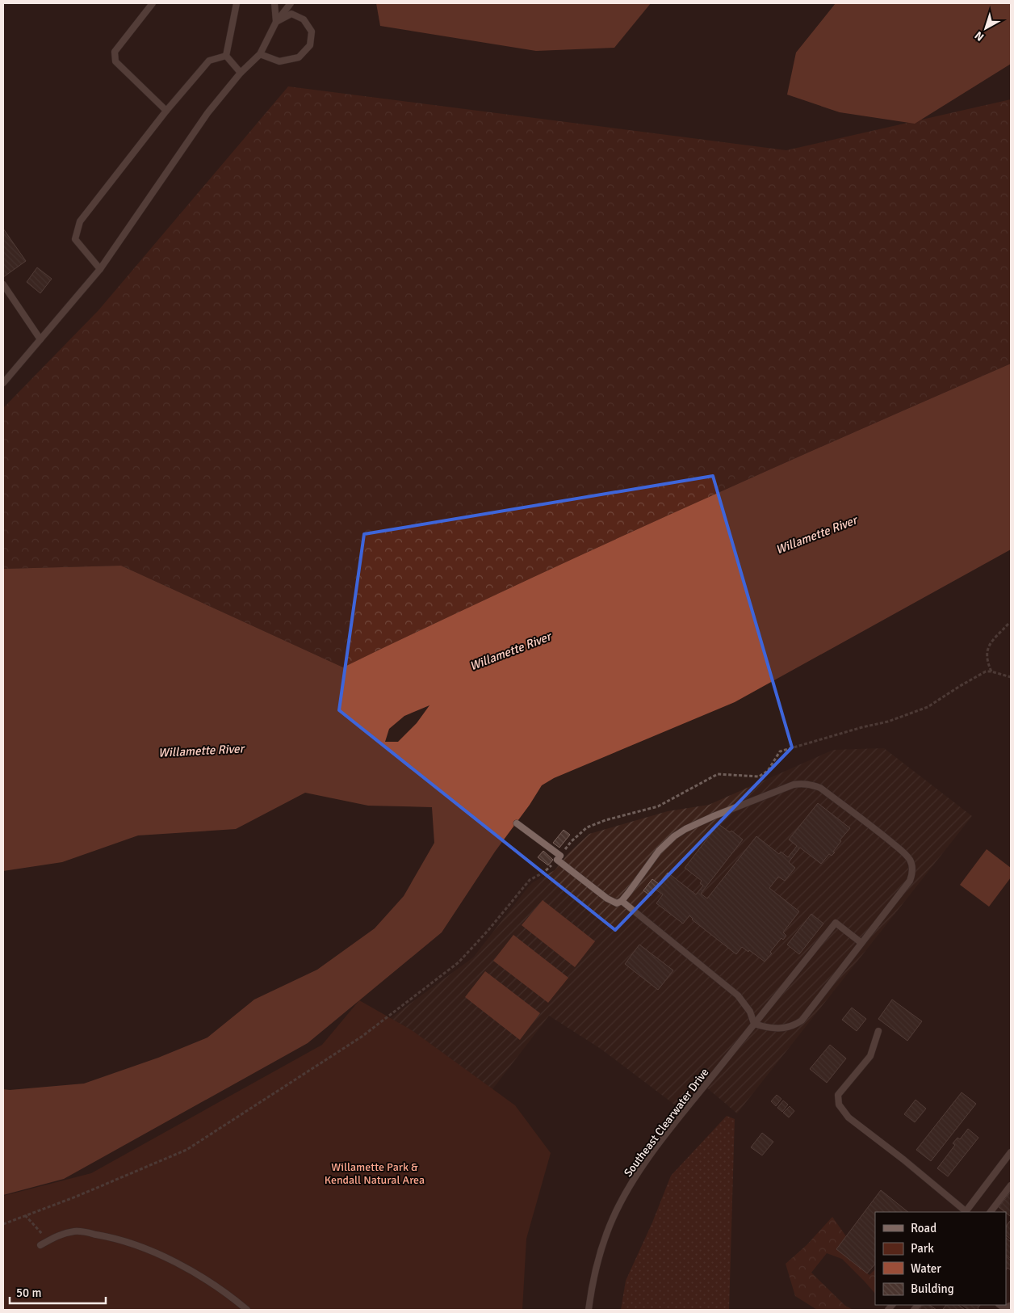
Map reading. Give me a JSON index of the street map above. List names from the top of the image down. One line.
{"streets":{"lane":["Southeast Clearwater Drive"]},"water":["Willamette River"],"parks":["Willamette Park & Kendall Natural Area"],"legend":["Road","Park","Water","Building"],"scale_bar":"50 m","north":"bottom left"}
